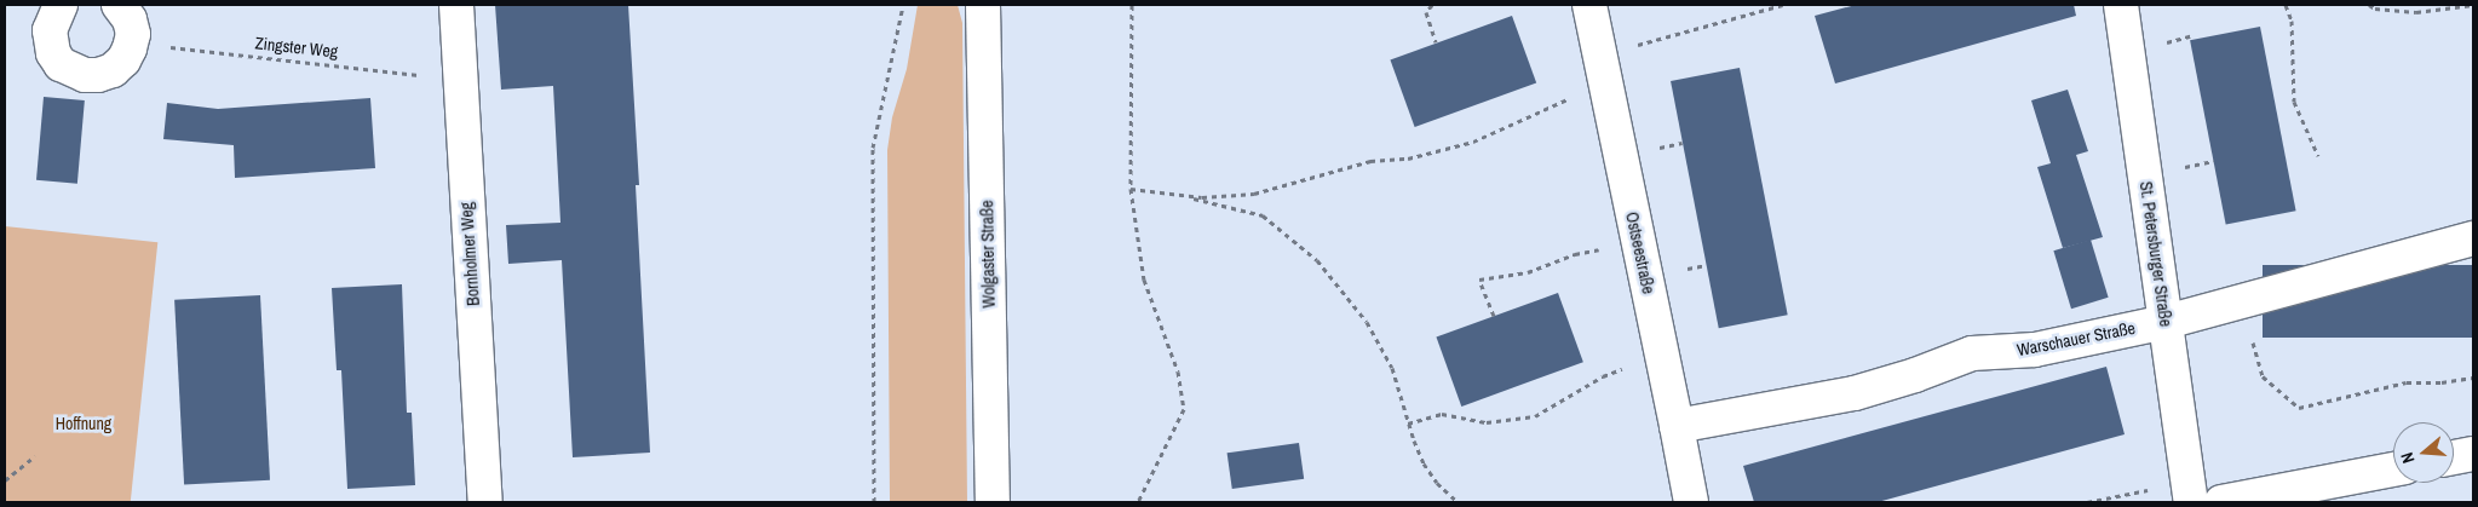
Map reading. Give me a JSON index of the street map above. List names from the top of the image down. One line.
{"streets":{"street":["Ostseestraße","Bornholmer Weg","Wolgaster Straße","St. Petersburger Straße","Warschauer Straße"],"path":["Zingster Weg"]},"crossings":[["Zingster Weg","Bornholmer Weg"],["Ostseestraße","Warschauer Straße"],["St. Petersburger Straße","Warschauer Straße"]],"parks":["Hoffnung"],"north":"left"}
